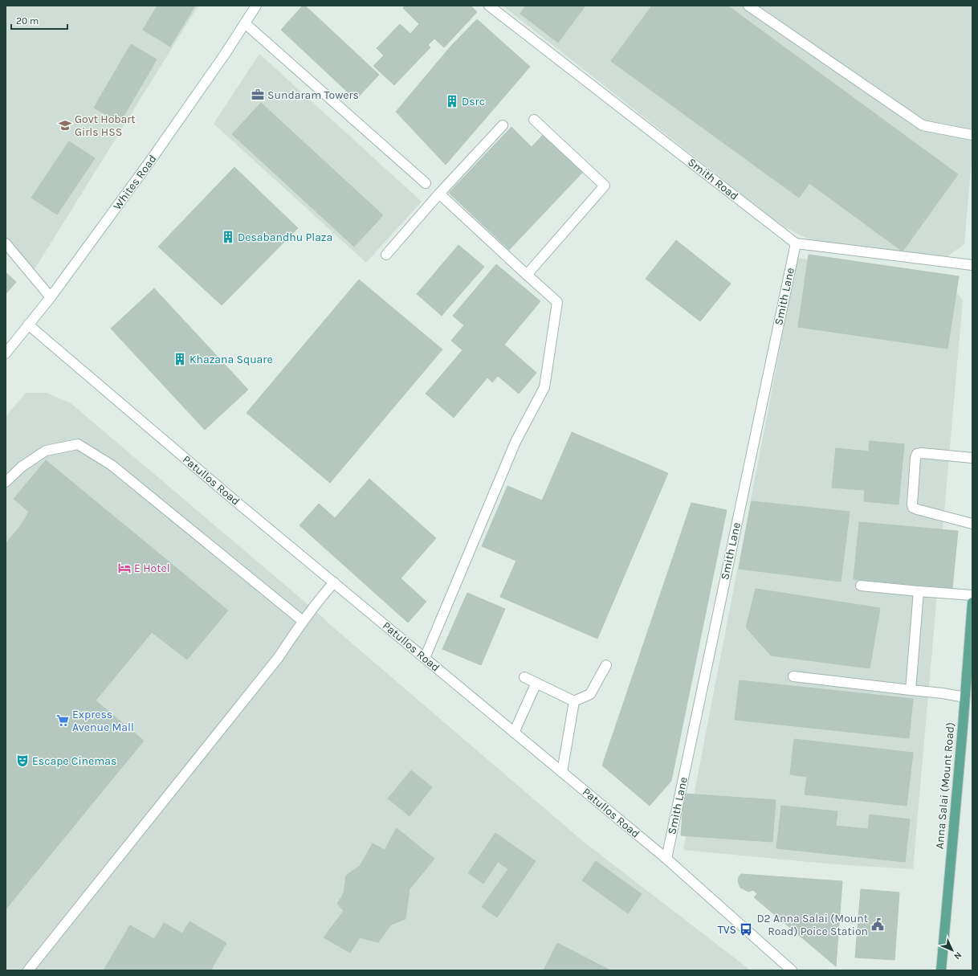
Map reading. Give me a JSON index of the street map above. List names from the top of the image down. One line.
{"streets":{"main road":["Anna Salai (Mount Road)"],"street":["Smith Road","Whites Road","Smith Lane","Patullos Road"]},"crossings":[["Smith Road","Smith Lane"],["Whites Road","Patullos Road"],["Smith Lane","Patullos Road"]],"places":{"office":["Sundaram Towers"],"building":["Dsrc","Desabandhu Plaza","Khazana Square"],"school or university":["Govt Hobart Girls HSS"],"hotel":["E Hotel"],"supermarket":["Express Avenue Mall"],"theatre":["Escape Cinemas"],"public building":["D2 Anna Salai (Mount Road) Poice Station"],"bus stop":["TVS"]},"scale_bar":"20 m","north":"bottom right"}
